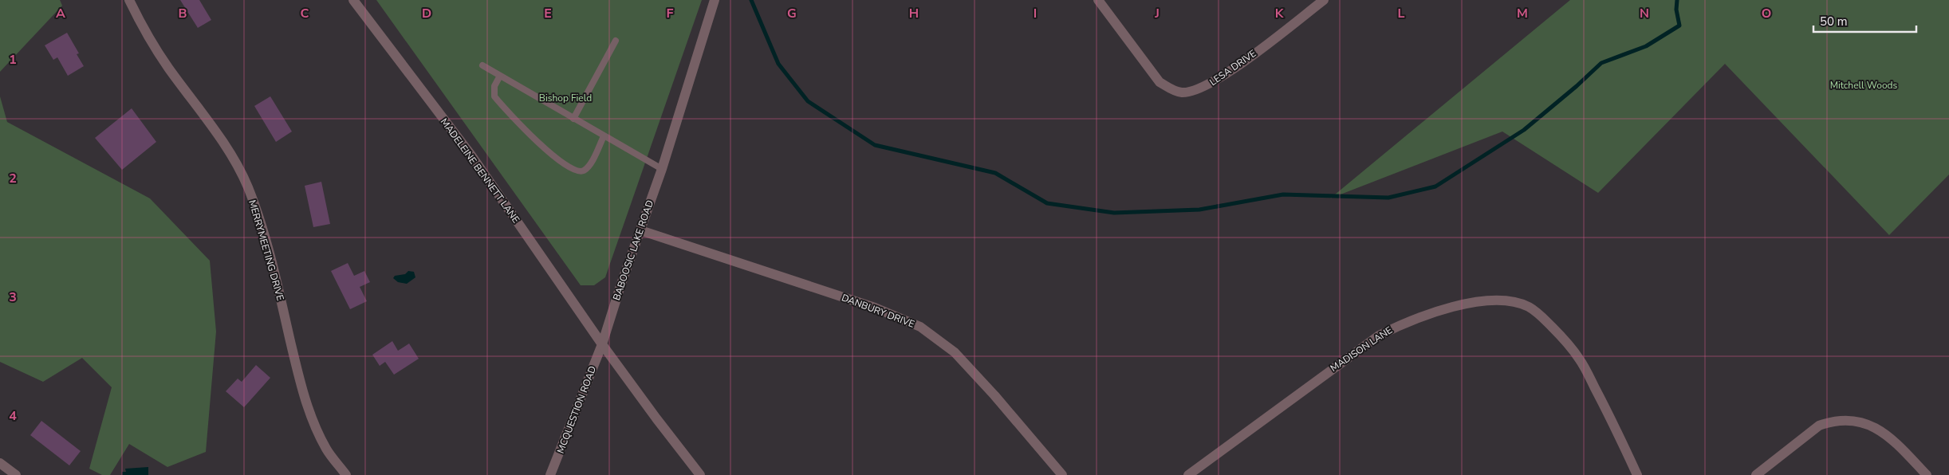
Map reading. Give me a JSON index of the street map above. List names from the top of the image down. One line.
{"streets":{"street":["LESA DRIVE","MADELEINE BENNETT LANE","MERRYMEETING DRIVE","BABOOSIC LAKE ROAD","DANBURY DRIVE","MADISON LANE","MCQUESTION ROAD"]},"crossings":[["MADELEINE BENNETT LANE","BABOOSIC LAKE ROAD"],["MADELEINE BENNETT LANE","MCQUESTION ROAD"],["BABOOSIC LAKE ROAD","DANBURY DRIVE"],["BABOOSIC LAKE ROAD","MCQUESTION ROAD"]],"parks":["Mitchell Woods","Bishop Field"],"scale_bar":"50 m","grid":{"columns":["A","B","C","D","E","F","G","H","I","J","K","L","M","N","O"],"rows":["1","2","3","4"]}}
